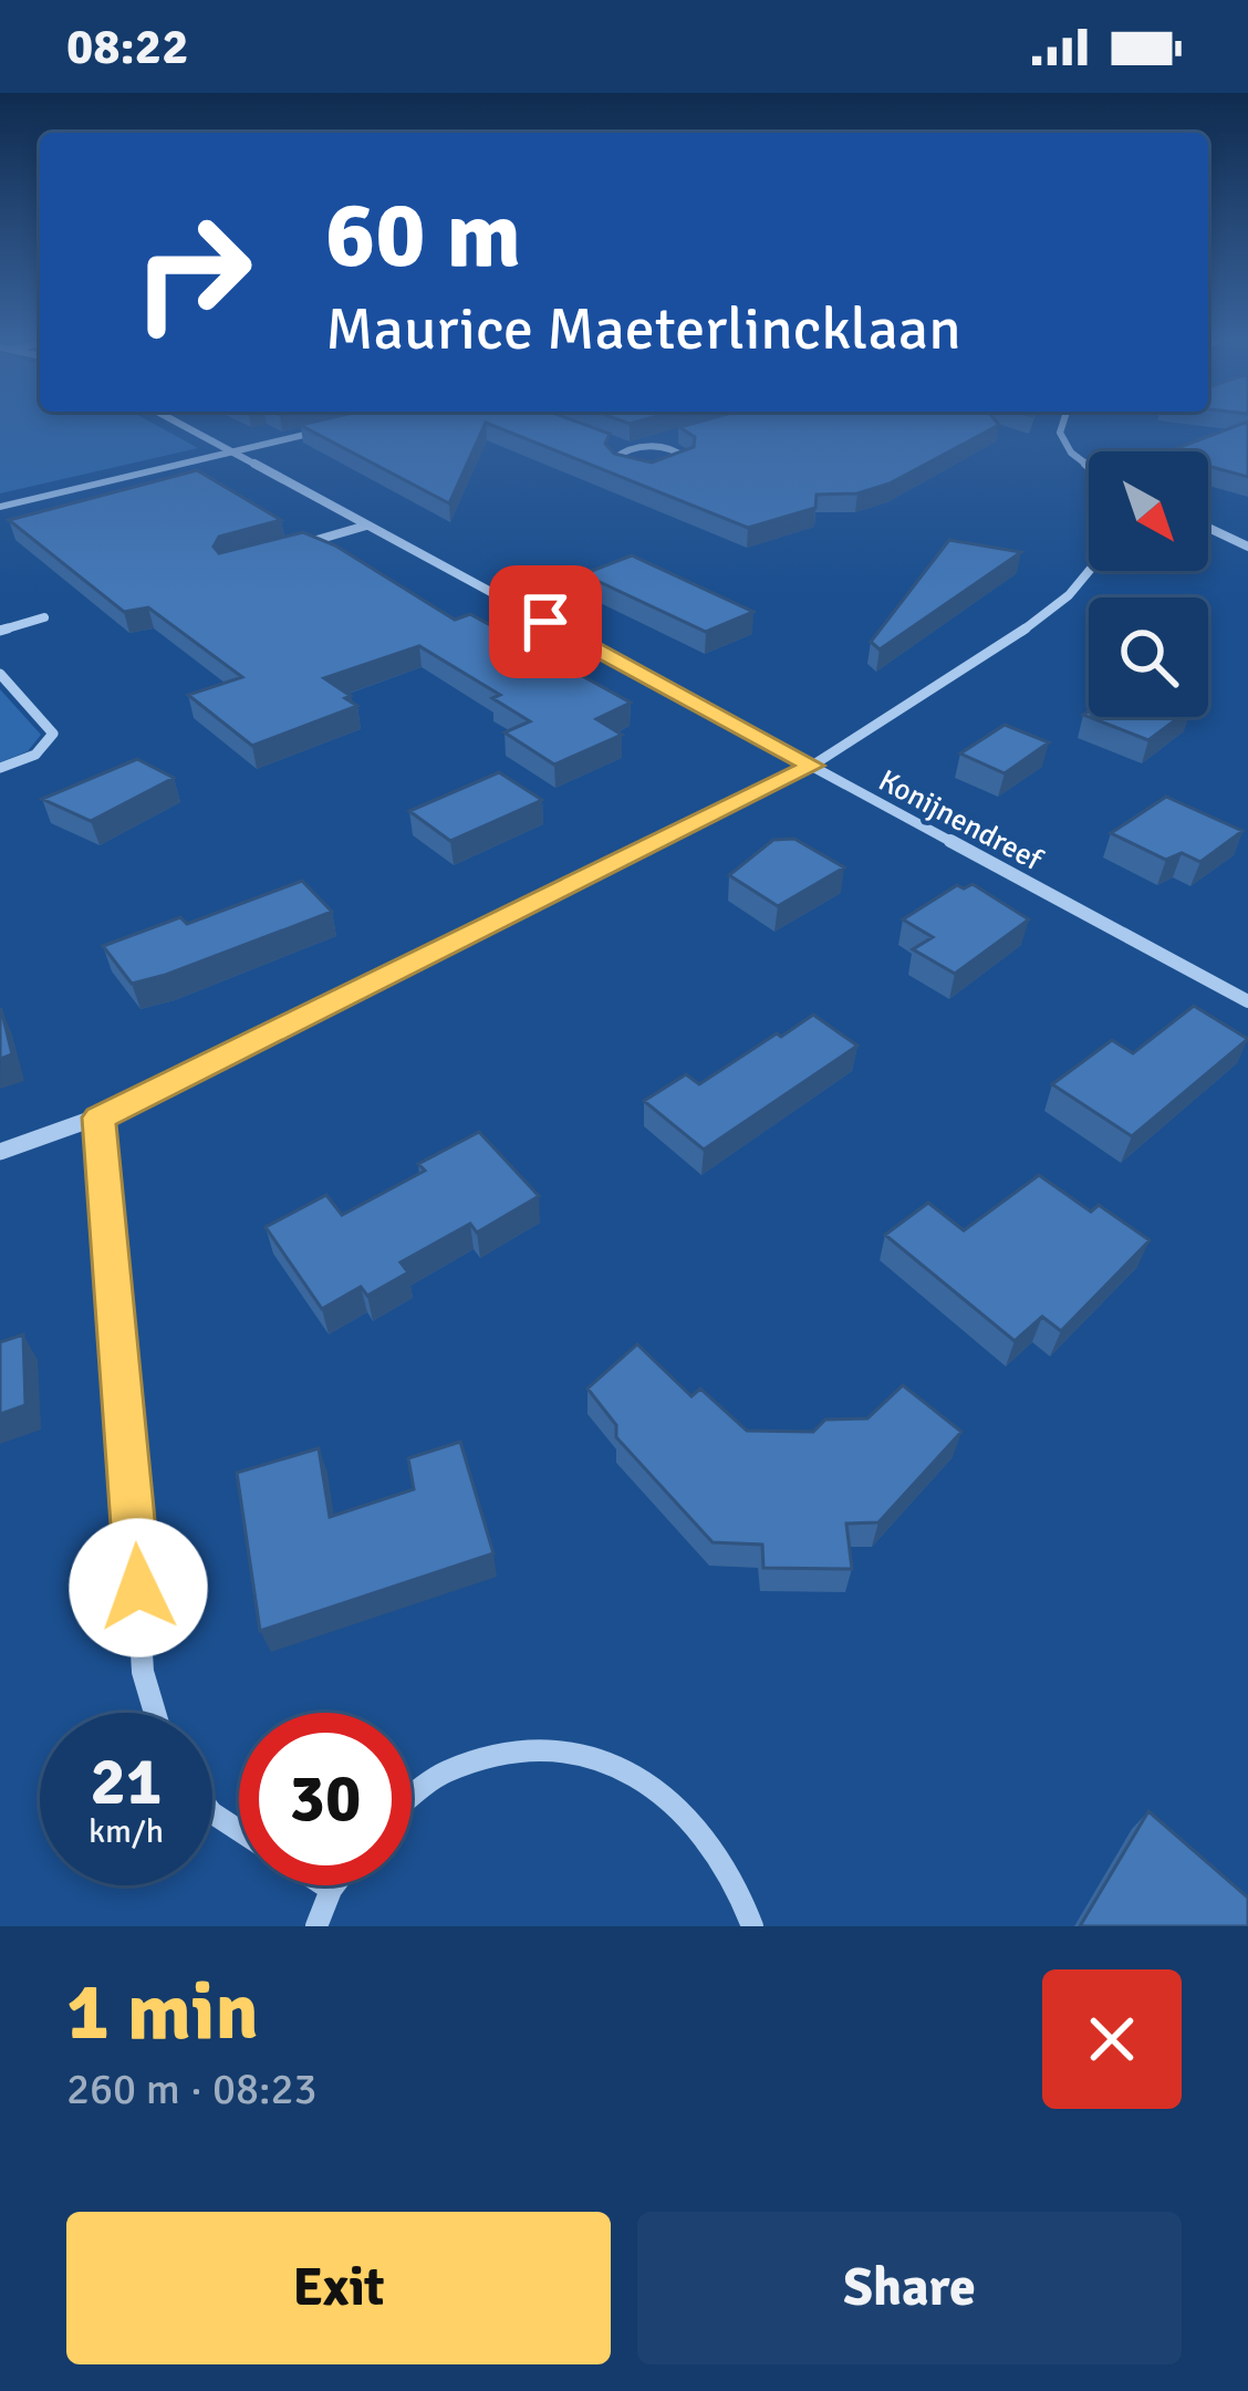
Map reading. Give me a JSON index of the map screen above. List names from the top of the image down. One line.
{"streets":{"street":["Konijnendreef"]},"north":"bottom right","page":{"status":"08:22","turn":["60 m","Maurice Maeterlincklaan"],"speed":"21 km/h","limit":"30","heading":["1 min","260 m · 08:23"],"buttons":["Exit","Share"]}}
